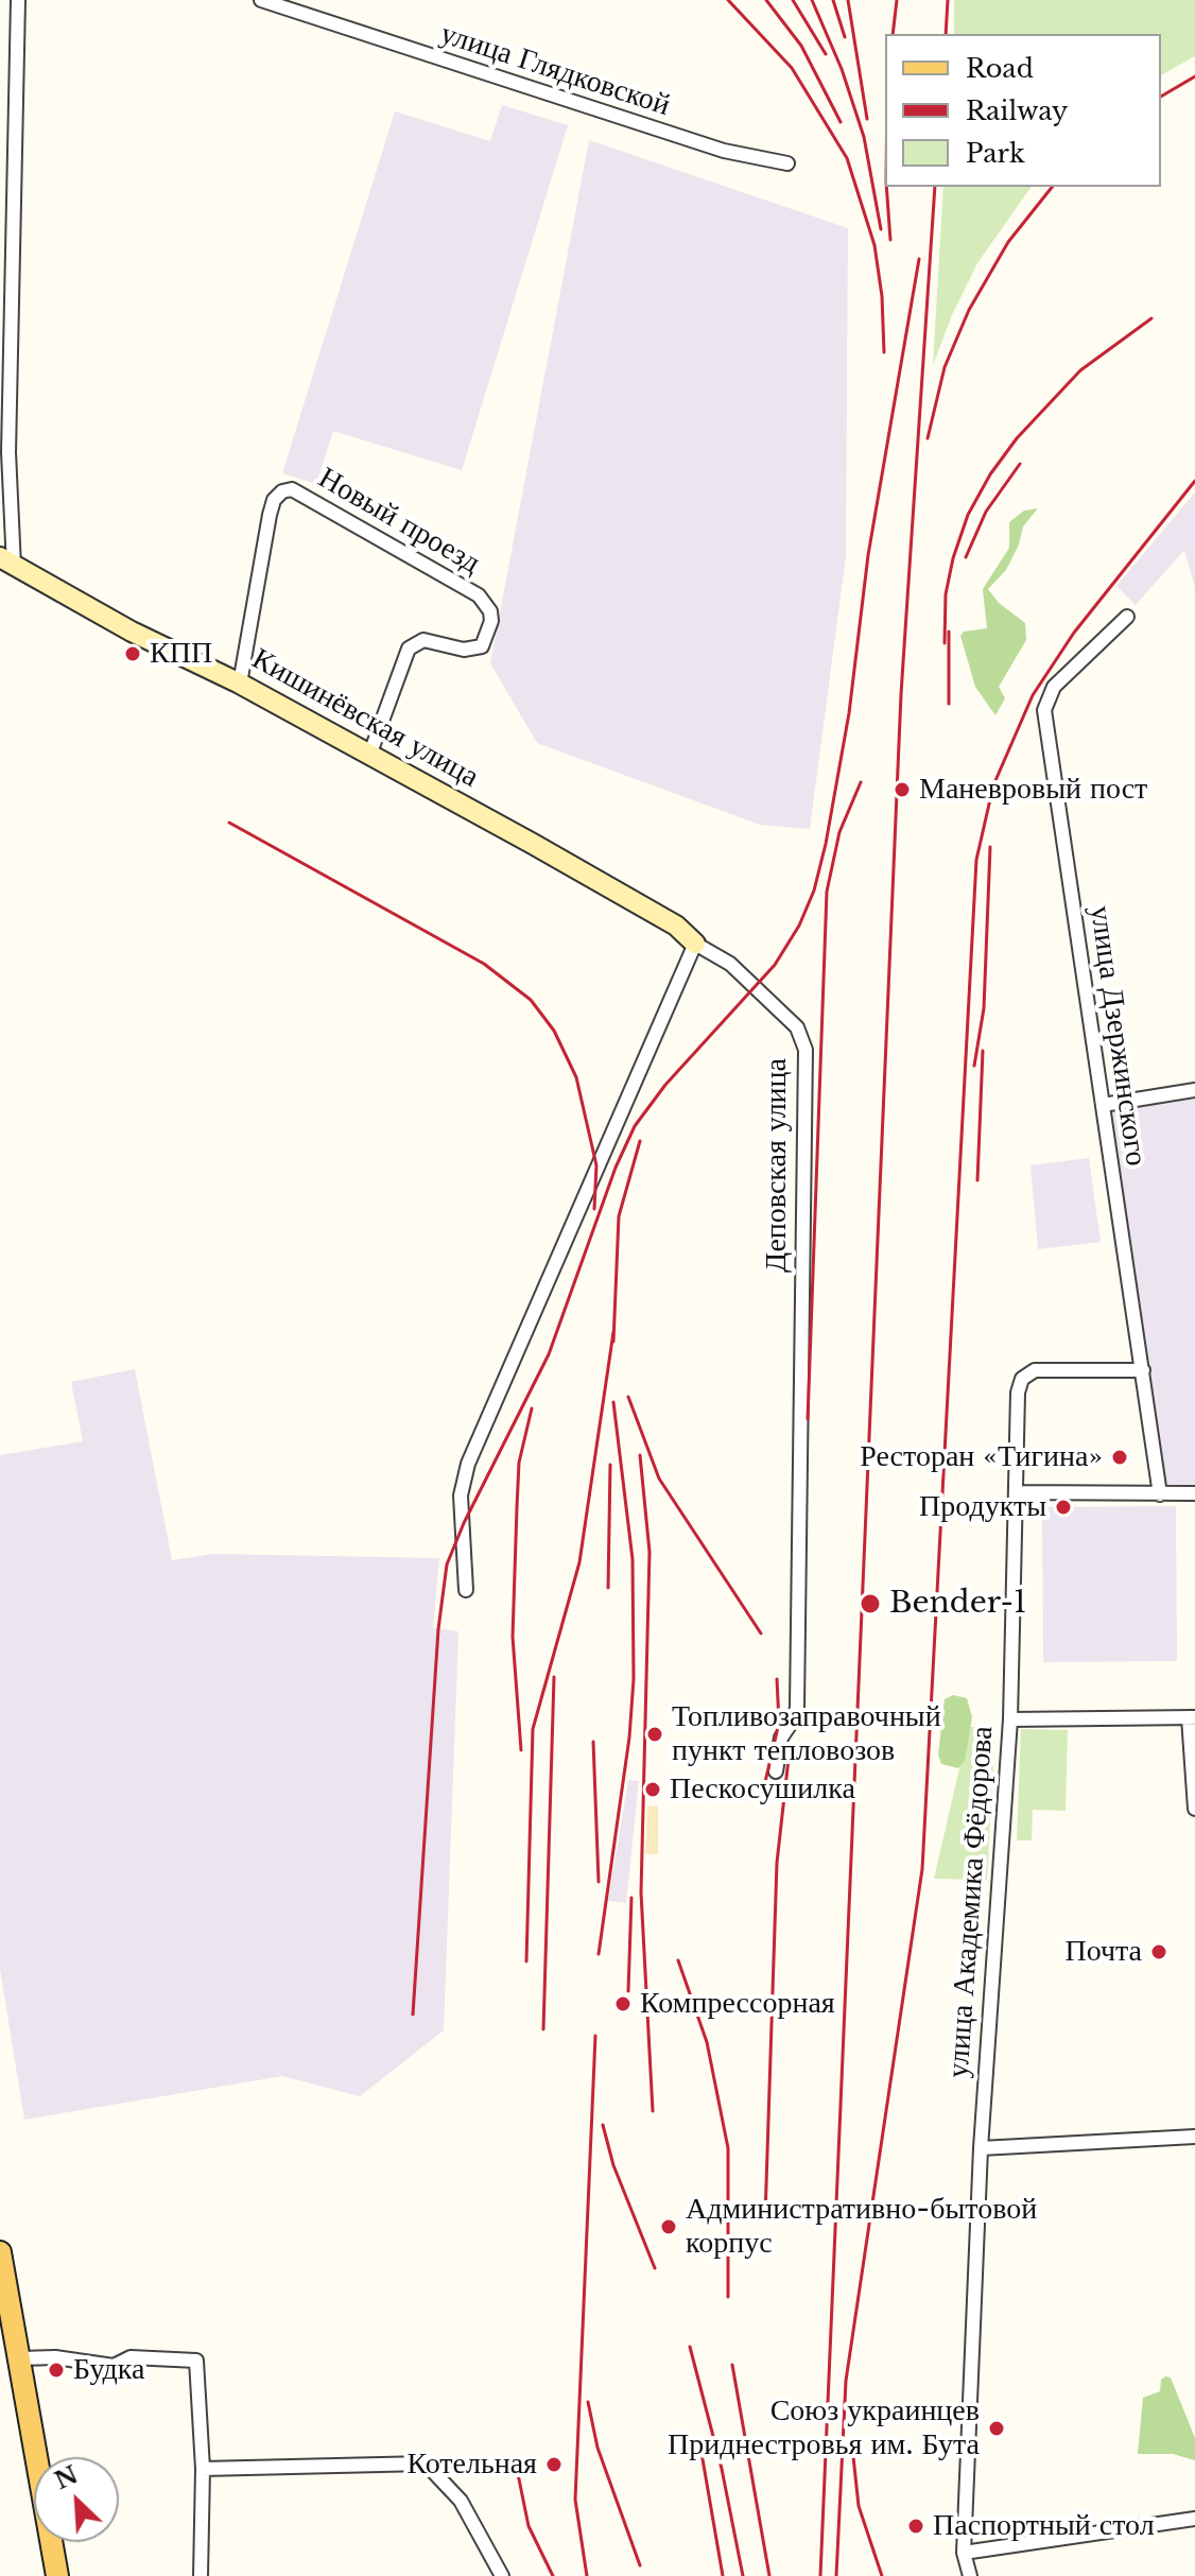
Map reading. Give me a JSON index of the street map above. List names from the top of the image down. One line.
{"streets":{"street":["улица Глядковской","Новый проезд","Кишинёвская улица","улица Дзержинского","Деповская улица","улица Академика Фёдорова"]},"crossings":[["Новый проезд","Кишинёвская улица"],["Кишинёвская улица","Деповская улица"],["улица Дзержинского","улица Академика Фёдорова"]],"places":["КПП","Маневровый пост","Ресторан «Тигина»","Продукты","Bender-1","Топливозаправочный пункт тепловозов","Пескосушилка","Почта","Компрессорная","Административно-бытовой корпус","Будка","Союз украинцев Приднестровья им. Бута","Котельная","Паспортный стол"],"legend":["Road","Railway","Park"],"north":"top left"}
